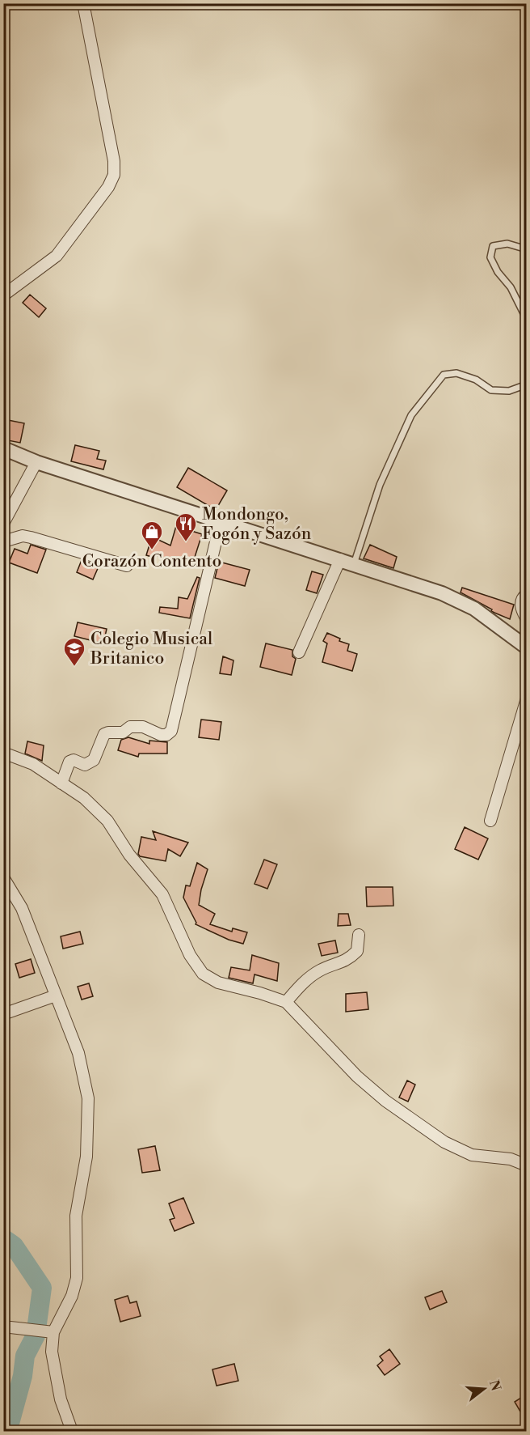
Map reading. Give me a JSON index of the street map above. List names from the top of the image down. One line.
{"places":{"restaurant":["Mondongo, Fogón y Sazón"],"shop":["Corazón Contento"],"school or university":["Colegio Musical Britanico"]},"north":"right"}
